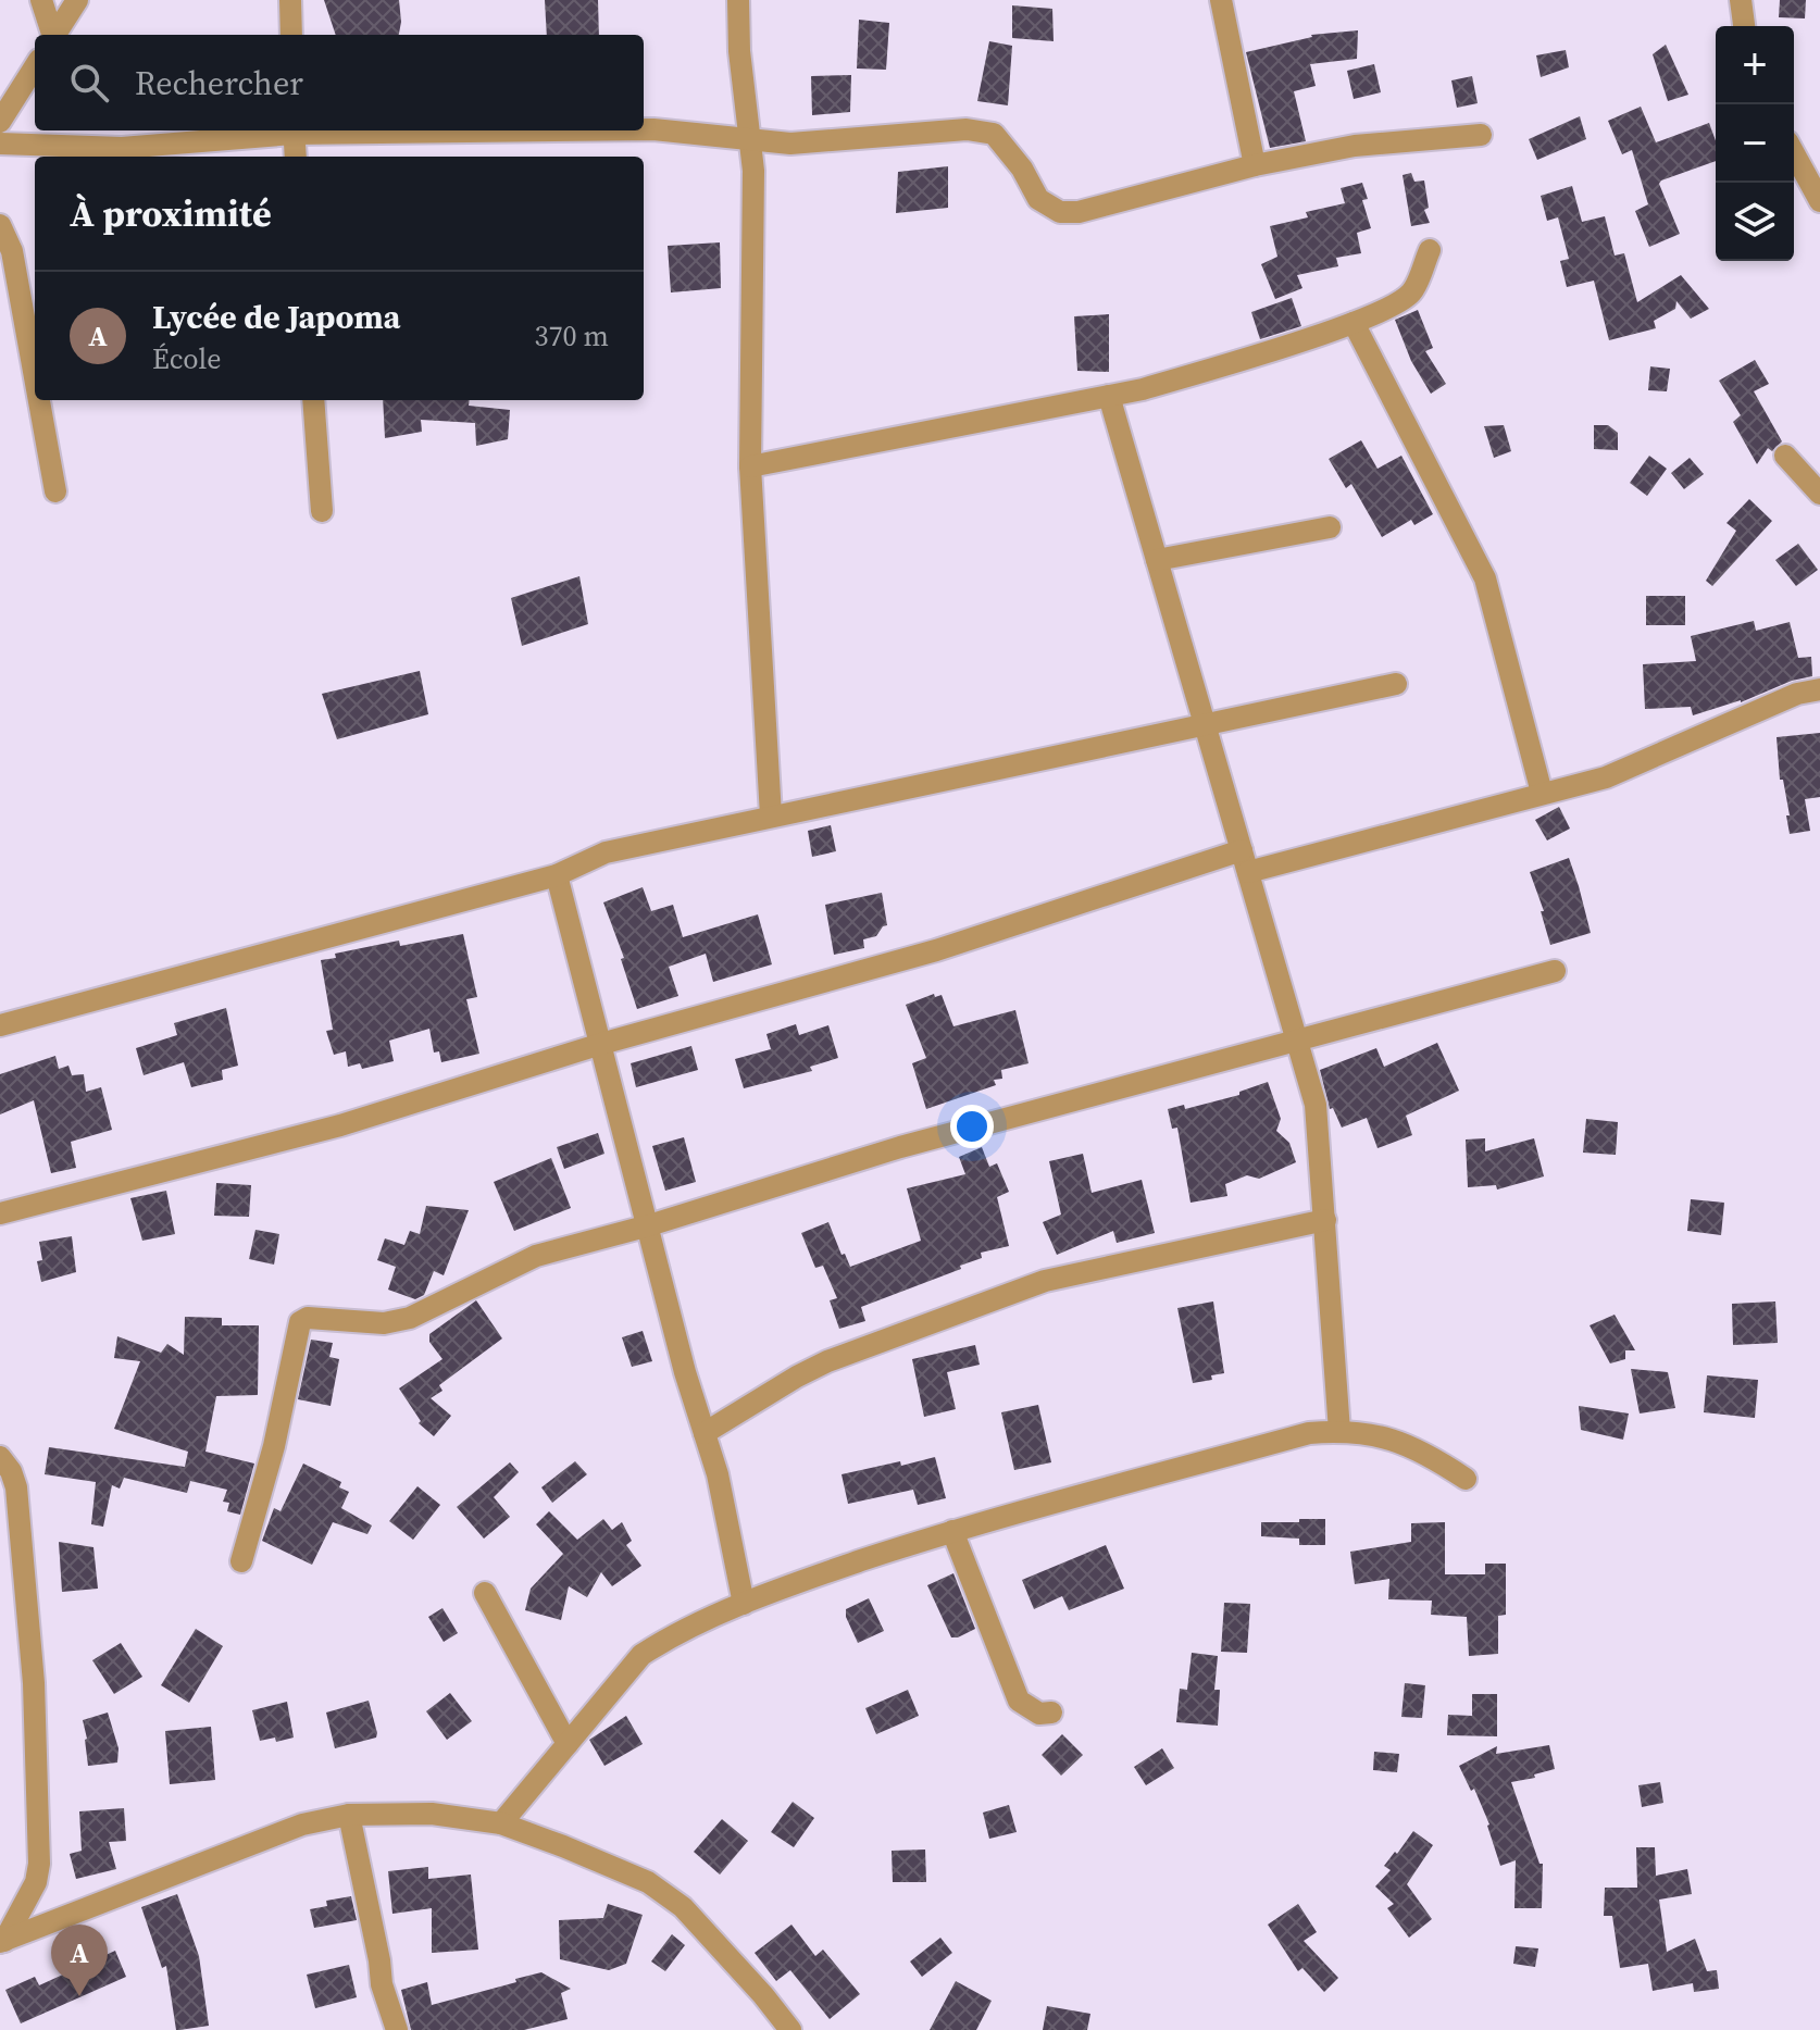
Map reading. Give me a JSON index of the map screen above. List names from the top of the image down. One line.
{"page":{"map_buttons":["+","−"],"search":"Rechercher","heading":"À proximité","list":[{"mark":"A","name":"Lycée de Japoma","note":"École","value":"370 m"}],"pins":"A"}}
